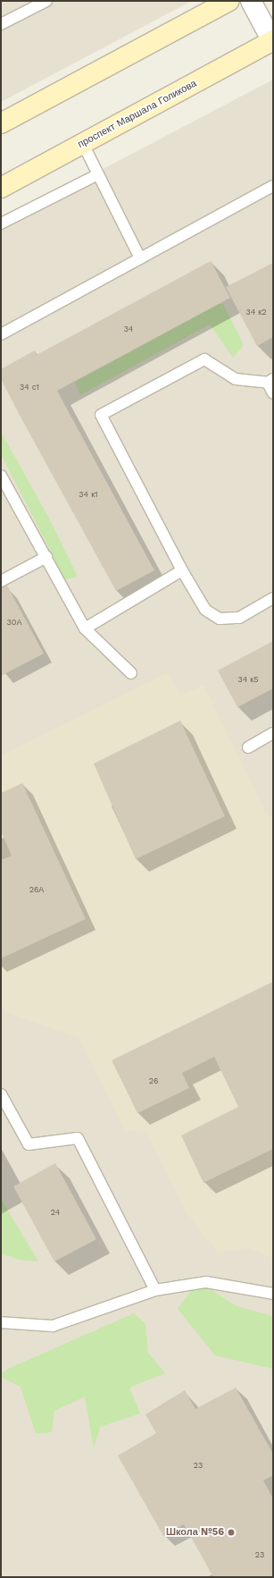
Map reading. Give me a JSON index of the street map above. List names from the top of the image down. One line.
{"streets":{"main road":["проспект Маршала Голикова"]},"places":["Школа №56"],"house_numbers":["34 к2","34","34 с1","34 к1","30А","34 к5","26А","26","24","23","23"]}
